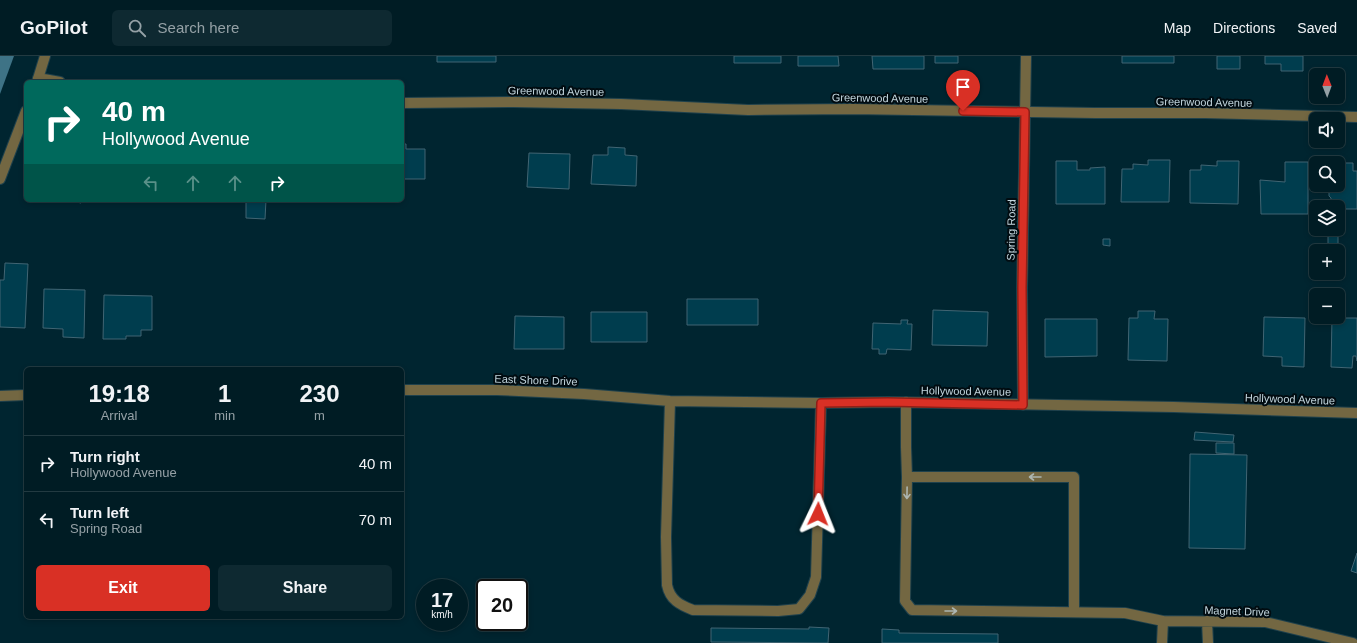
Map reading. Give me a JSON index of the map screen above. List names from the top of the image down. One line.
{"streets":{"street":["Greenwood Avenue","Spring Road","East Shore Drive","Hollywood Avenue","Magnet Drive"]},"crossings":[["Greenwood Avenue","Spring Road"],["Spring Road","Hollywood Avenue"],["East Shore Drive","Hollywood Avenue"],["Hollywood Avenue","Magnet Drive"]],"north":"top","page":{"header":"GoPilot","search":"Search here","nav":["Map","Directions","Saved"],"map_buttons":["+","−"],"turn":["40 m","Hollywood Avenue"],"eta":["19:18","Arrival","1","min","230","m"],"list":[{"name":"Turn right","note":"Hollywood Avenue","value":"40 m"},{"name":"Turn left","note":"Spring Road","value":"70 m"}],"buttons":["Exit","Share"],"speed":"17 km/h","limit":"20"}}
